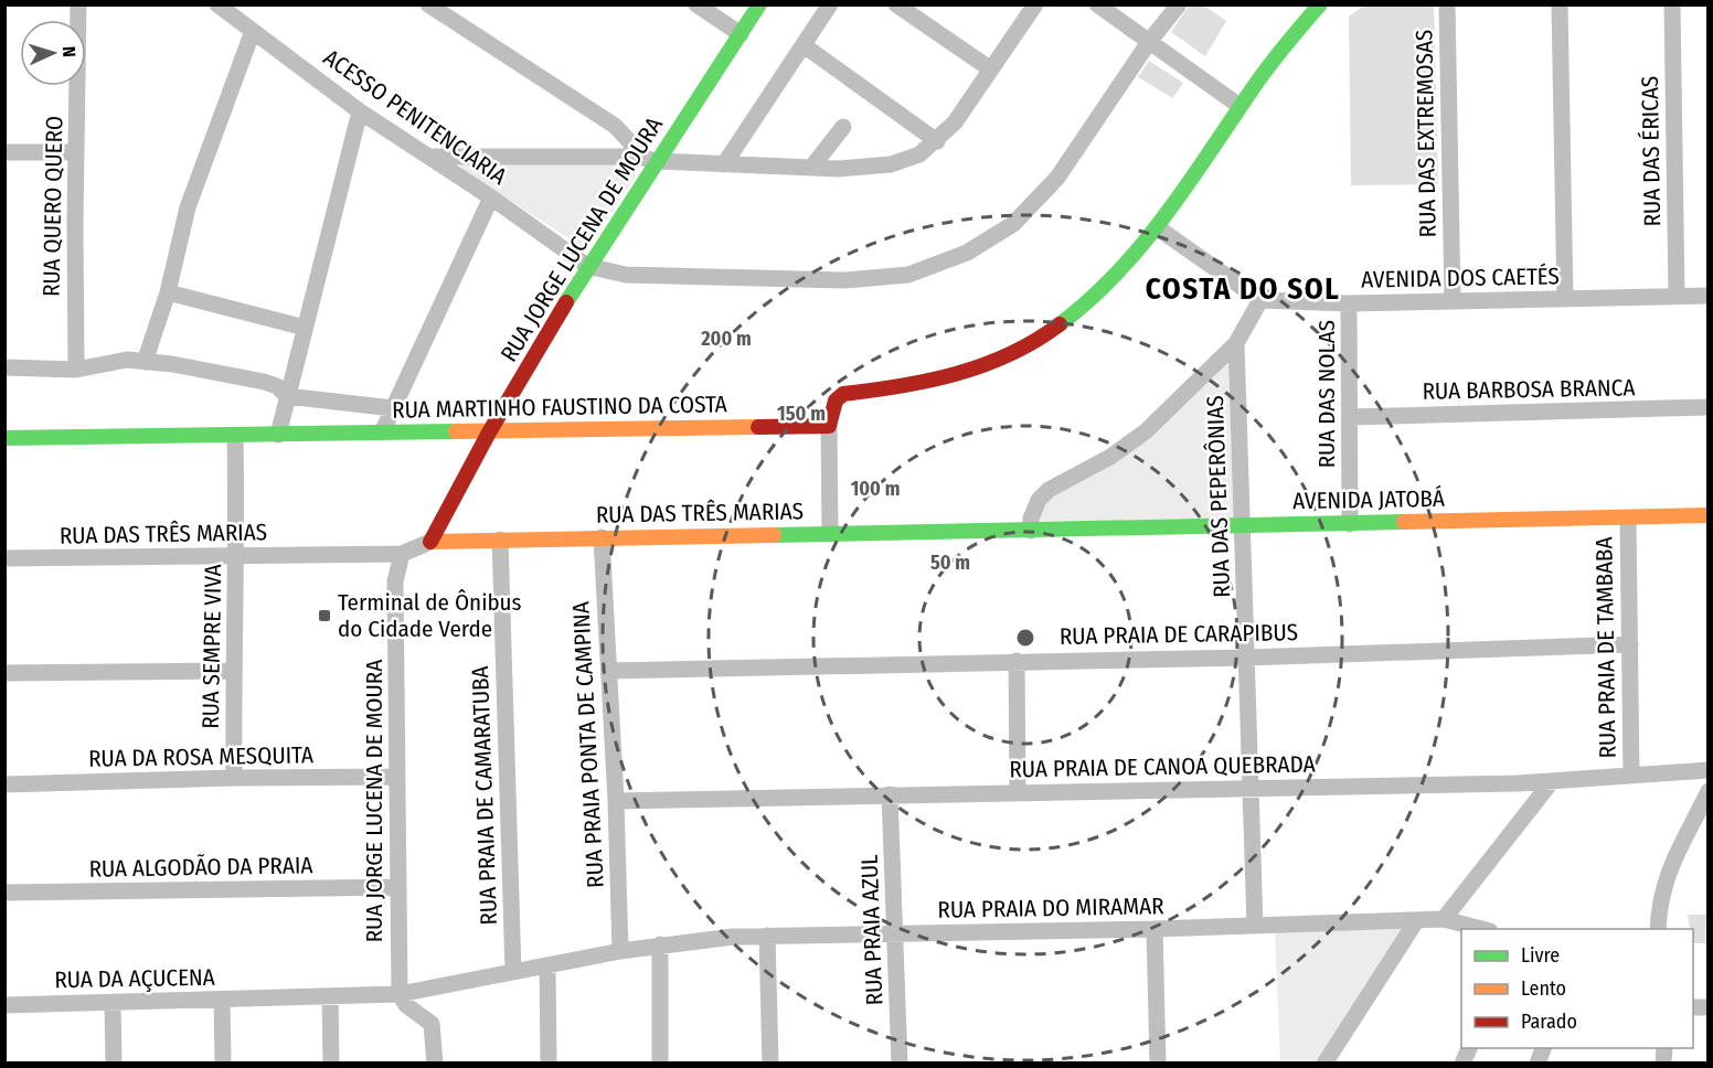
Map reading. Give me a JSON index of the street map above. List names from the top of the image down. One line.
{"streets":{"street":["ACESSO PENITENCIARIA","RUA DAS EXTREMOSAS","RUA DAS ÉRICAS","RUA QUERO QUERO","RUA JORGE LUCENA DE MOURA","AVENIDA DOS CAETÉS","RUA BARBOSA BRANCA","RUA DAS NOLAS","RUA MARTINHO FAUSTINO DA COSTA","RUA DAS PEPERÔNIAS","AVENIDA JATOBÁ","RUA DAS TRÊS MARIAS","RUA PRAIA DE CARAPIBUS","RUA SEMPRE VIVA","RUA PRAIA DE TAMBABA","RUA PRAIA PONTA DE CAMPINA","RUA DA ROSA MESQUITA","RUA PRAIA DE CANOA QUEBRADA","RUA PRAIA DE CAMARATUBA","RUA ALGODÃO DA PRAIA","RUA PRAIA DO MIRAMAR","RUA PRAIA AZUL","RUA DA AÇUCENA"]},"crossings":[["ACESSO PENITENCIARIA","RUA JORGE LUCENA DE MOURA"],["RUA DAS EXTREMOSAS","AVENIDA DOS CAETÉS"],["RUA DAS ÉRICAS","AVENIDA DOS CAETÉS"],["RUA QUERO QUERO","RUA MARTINHO FAUSTINO DA COSTA"],["RUA JORGE LUCENA DE MOURA","RUA MARTINHO FAUSTINO DA COSTA"],["RUA JORGE LUCENA DE MOURA","RUA DAS TRÊS MARIAS"],["RUA JORGE LUCENA DE MOURA","RUA DA ROSA MESQUITA"],["RUA JORGE LUCENA DE MOURA","RUA ALGODÃO DA PRAIA"],["RUA JORGE LUCENA DE MOURA","RUA DA AÇUCENA"],["AVENIDA DOS CAETÉS","RUA DAS NOLAS"],["RUA BARBOSA BRANCA","RUA DAS NOLAS"],["RUA DAS NOLAS","AVENIDA JATOBÁ"],["RUA MARTINHO FAUSTINO DA COSTA","RUA SEMPRE VIVA"],["RUA DAS PEPERÔNIAS","AVENIDA JATOBÁ"],["RUA DAS PEPERÔNIAS","RUA PRAIA DE CARAPIBUS"],["RUA DAS PEPERÔNIAS","RUA PRAIA DE CANOA QUEBRADA"],["RUA DAS PEPERÔNIAS","RUA PRAIA DO MIRAMAR"],["AVENIDA JATOBÁ","RUA DAS TRÊS MARIAS"],["AVENIDA JATOBÁ","RUA PRAIA DE TAMBABA"],["RUA DAS TRÊS MARIAS","RUA SEMPRE VIVA"],["RUA DAS TRÊS MARIAS","RUA PRAIA PONTA DE CAMPINA"],["RUA DAS TRÊS MARIAS","RUA PRAIA DE CAMARATUBA"],["RUA PRAIA DE CARAPIBUS","RUA PRAIA DE TAMBABA"],["RUA PRAIA DE CARAPIBUS","RUA PRAIA PONTA DE CAMPINA"],["RUA SEMPRE VIVA","RUA DA ROSA MESQUITA"],["RUA PRAIA DE TAMBABA","RUA PRAIA DE CANOA QUEBRADA"],["RUA PRAIA PONTA DE CAMPINA","RUA PRAIA DE CANOA QUEBRADA"],["RUA PRAIA PONTA DE CAMPINA","RUA PRAIA DO MIRAMAR"],["RUA PRAIA DE CANOA QUEBRADA","RUA PRAIA AZUL"],["RUA PRAIA DE CAMARATUBA","RUA PRAIA DO MIRAMAR"],["RUA PRAIA DE CAMARATUBA","RUA DA AÇUCENA"],["RUA PRAIA DO MIRAMAR","RUA PRAIA AZUL"],["RUA PRAIA DO MIRAMAR","RUA DA AÇUCENA"]],"districts":["COSTA DO SOL"],"places":{"transit":["Terminal de Ônibus do Cidade Verde"]},"legend":["Livre","Lento","Parado"],"north":"right","rings":["200 m","150 m","100 m","50 m"]}
